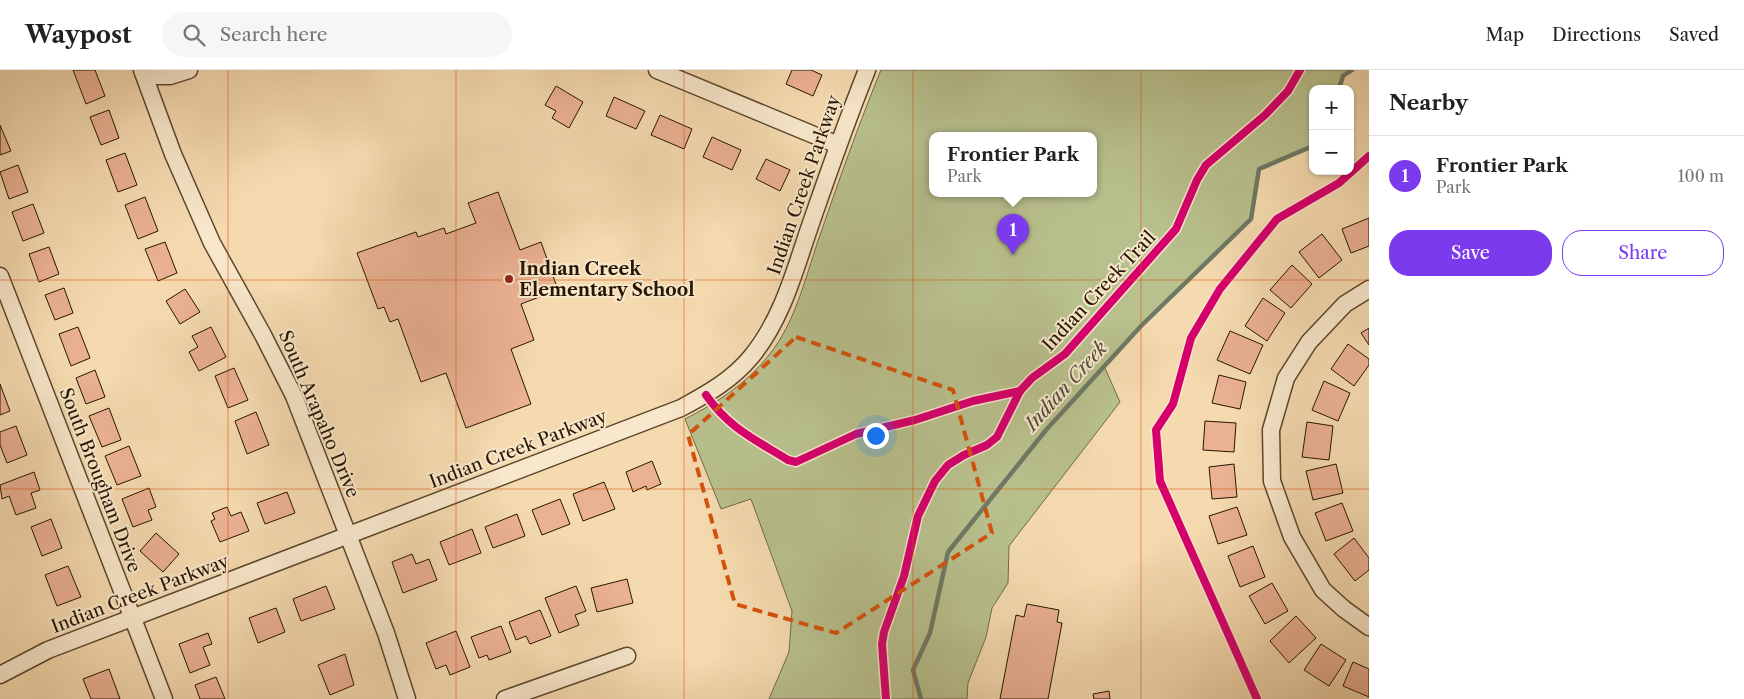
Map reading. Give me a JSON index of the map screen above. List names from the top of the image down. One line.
{"streets":{"street":["Indian Creek Parkway","South Arapaho Drive","South Brougham Drive"],"cycle path":["Indian Creek Trail"]},"crossings":[["Indian Creek Parkway","South Arapaho Drive"],["Indian Creek Parkway","South Brougham Drive"]],"water":["Indian Creek"],"places":["Indian Creek Elementary School"],"page":{"header":"Waypost","search":"Search here","nav":["Map","Directions","Saved"],"heading":"Nearby","map_buttons":["+","−"],"popup":["Frontier Park","Park"],"list":[{"mark":"1","name":"Frontier Park","note":"Park","value":"100 m"}],"pins":"1","buttons":["Save","Share"]}}
